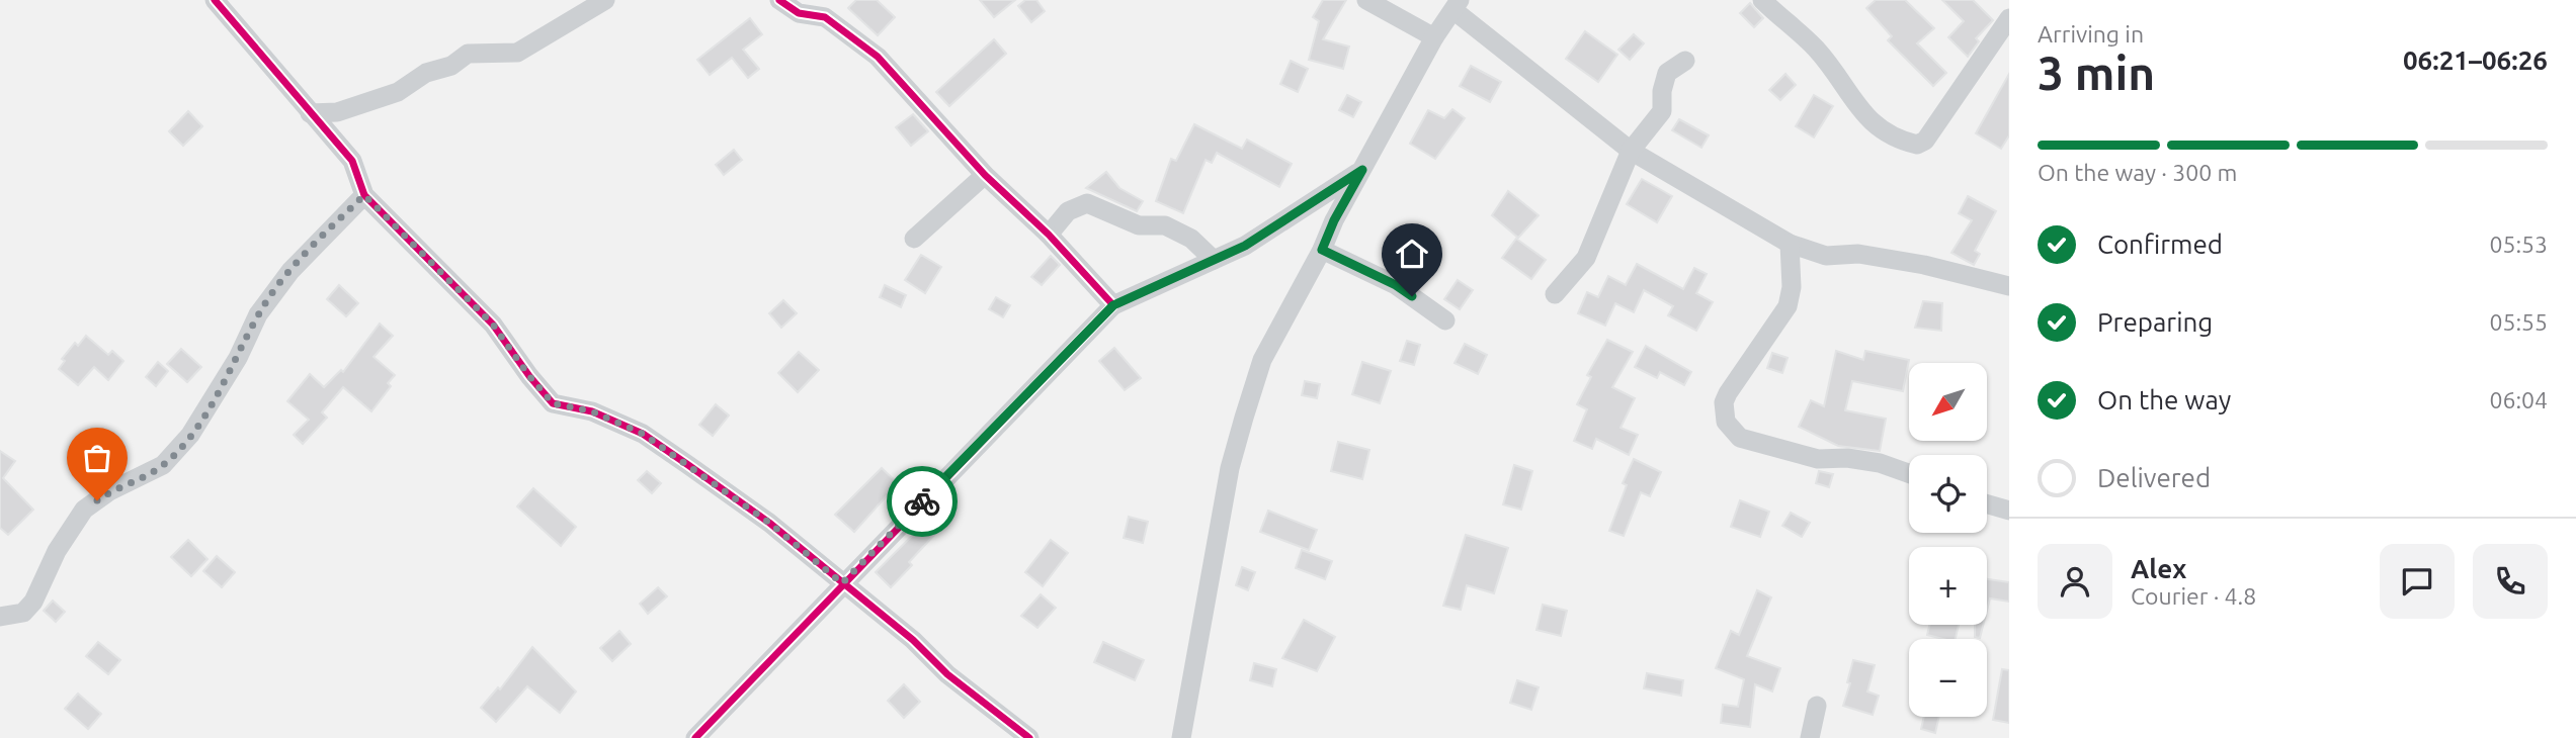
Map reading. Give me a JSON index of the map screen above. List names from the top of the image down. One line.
{"north":"bottom left","page":{"heading":["3 min","Arriving in","06:21–06:26"],"panel":["Alex","Courier · 4.8"],"bar":"On the way · 300 m","list":[["Confirmed","05:53"],["Preparing","05:55"],["On the way","06:04"],"Delivered"],"map_buttons":["+","−"]}}
